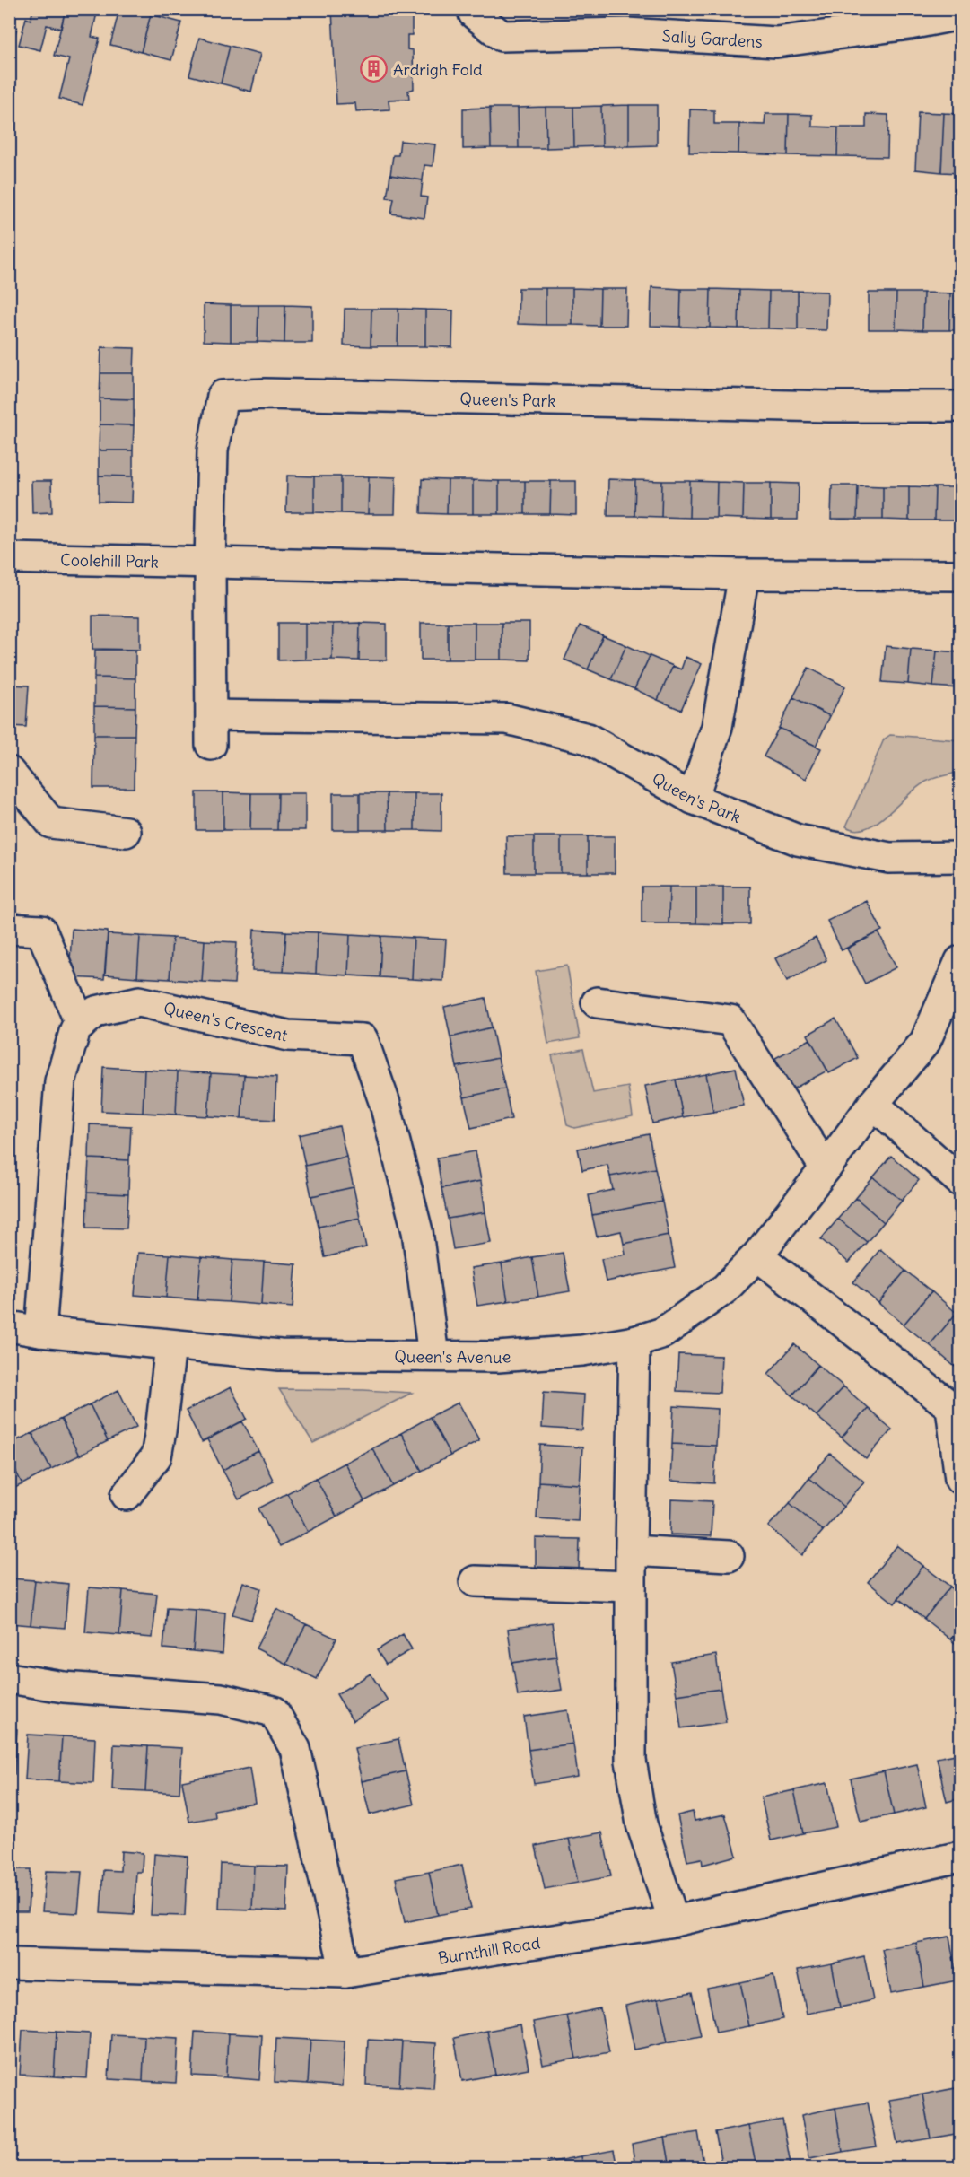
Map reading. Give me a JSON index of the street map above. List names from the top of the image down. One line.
{"streets":{"street":["Sally Gardens","Queen's Park","Coolehill Park","Queen's Crescent","Queen's Avenue","Burnthill Road"]},"crossings":[["Queen's Park","Coolehill Park"],["Queen's Crescent","Queen's Avenue"]],"places":{"building":["Ardrigh Fold"]}}
